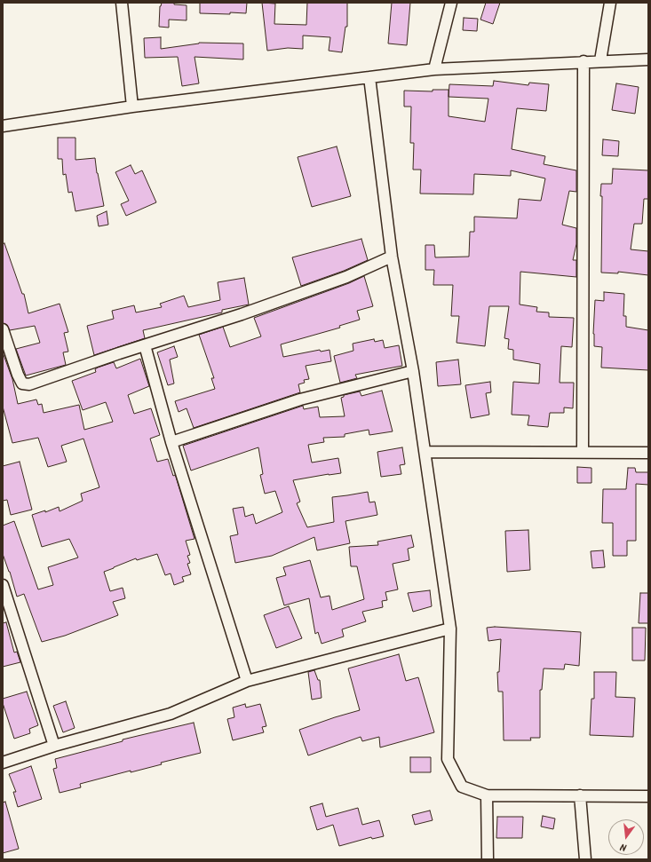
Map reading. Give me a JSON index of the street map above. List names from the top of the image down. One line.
{"north":"bottom"}
